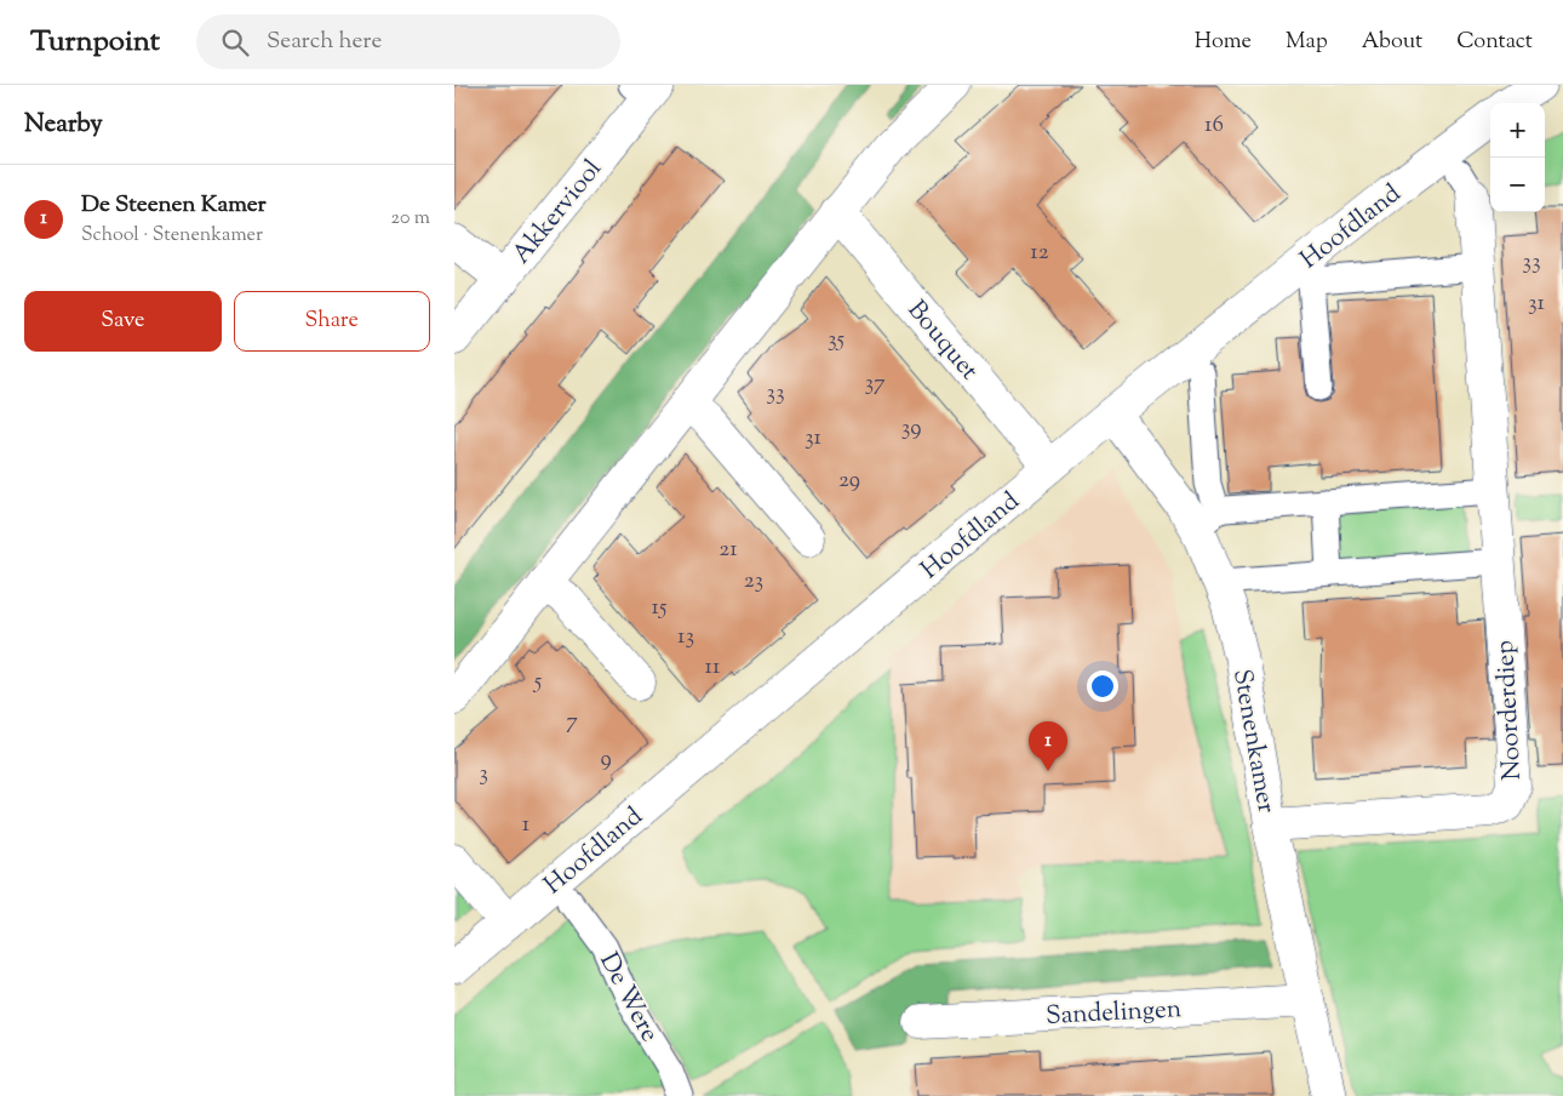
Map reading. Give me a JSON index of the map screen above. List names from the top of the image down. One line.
{"streets":{"street":["Akkerviool","Hoofdland","Bouquet","Noorderdiep","Stenenkamer","De Were","Sandelingen"]},"crossings":[["Hoofdland","Bouquet"],["Hoofdland","Noorderdiep"],["Hoofdland","Stenenkamer"],["Noorderdiep","Stenenkamer"],["Stenenkamer","Sandelingen"]],"house_numbers":["16","12","33","31","35","37","33","39","31","29","21","23","15","13","11","5","7","9","3","1"],"page":{"header":"Turnpoint","search":"Search here","nav":["Home","Map","About","Contact"],"heading":"Nearby","map_buttons":["+","−"],"list":[{"mark":"1","name":"De Steenen Kamer","note":"School · Stenenkamer","value":"20 m"}],"buttons":["Save","Share"],"pins":"1"}}
